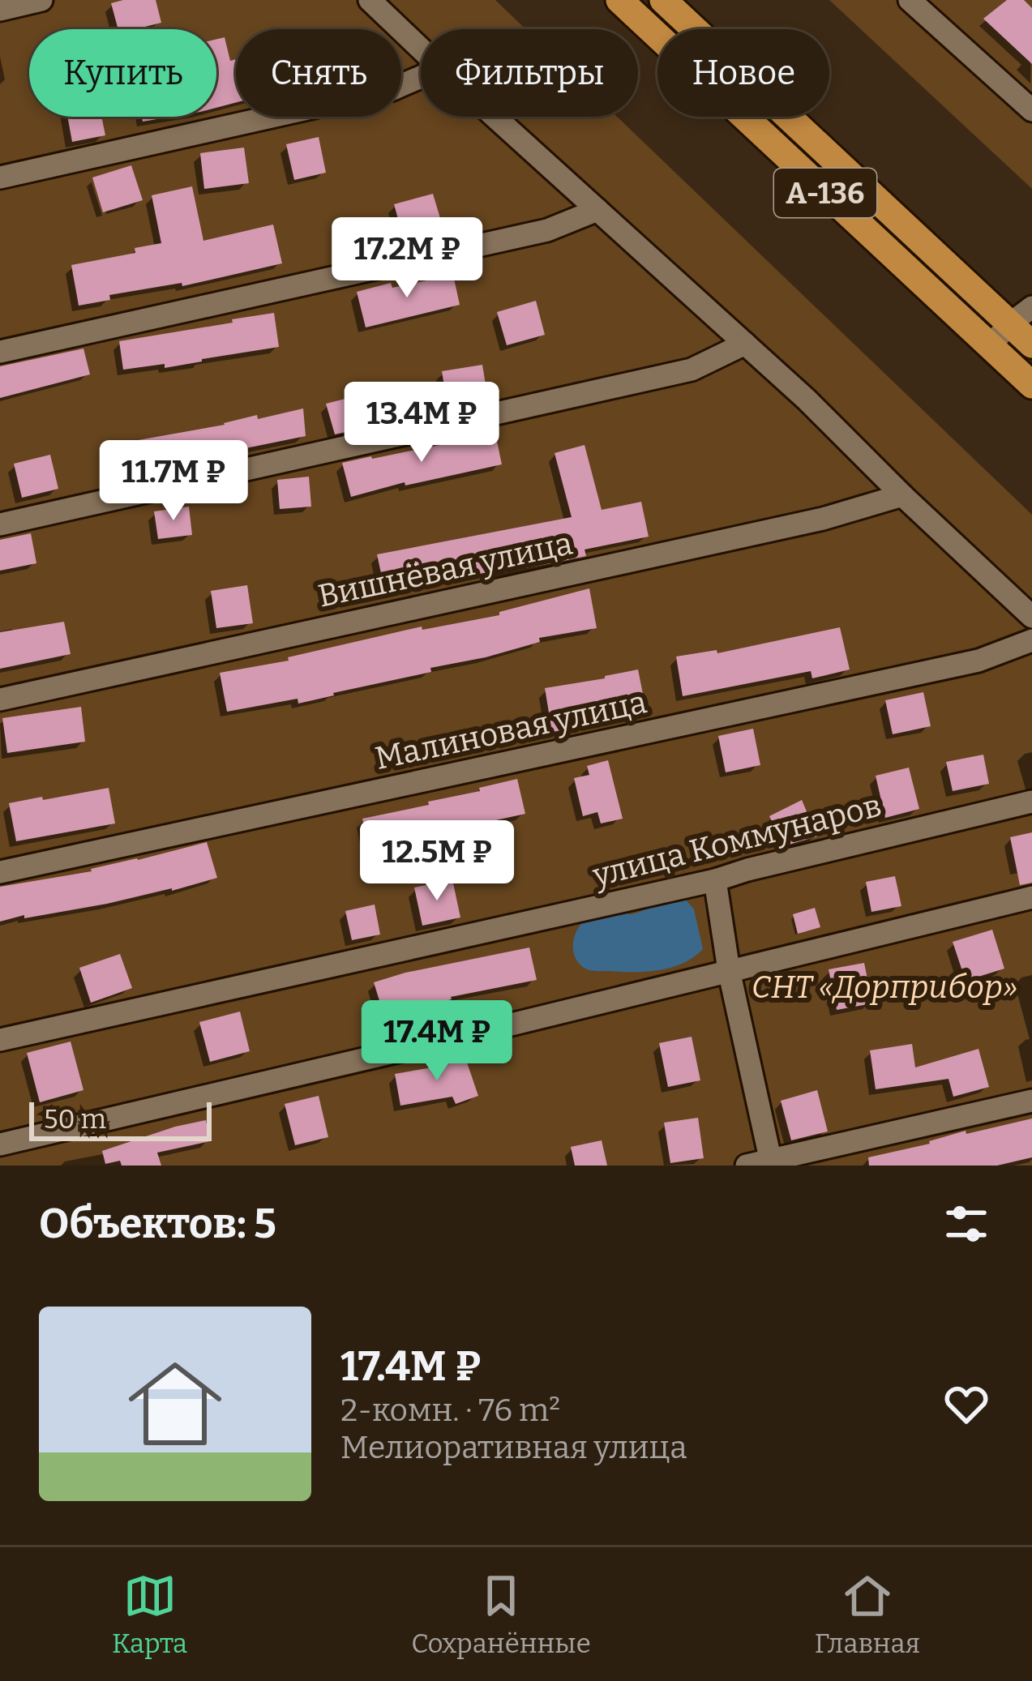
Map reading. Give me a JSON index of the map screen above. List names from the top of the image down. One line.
{"streets":{"highway":["А-136"],"street":["Вишнёвая улица","Малиновая улица","улица Коммунаров"]},"parks":["СНТ «Дорприбор»"],"scale_bar":"50 m","page":{"chip":["Купить","Снять","Фильтры","Новое"],"price":["17.2M ₽","13.4M ₽","11.7M ₽","12.5M ₽","17.4M ₽"],"scale":"50 m","heading":"Объектов: 5","list":[{"name":"17.4M ₽","note":"2-комн. · 76 m² · Мелиоративная улица"}],"tabs":["Карта","Сохранённые","Главная"]}}
